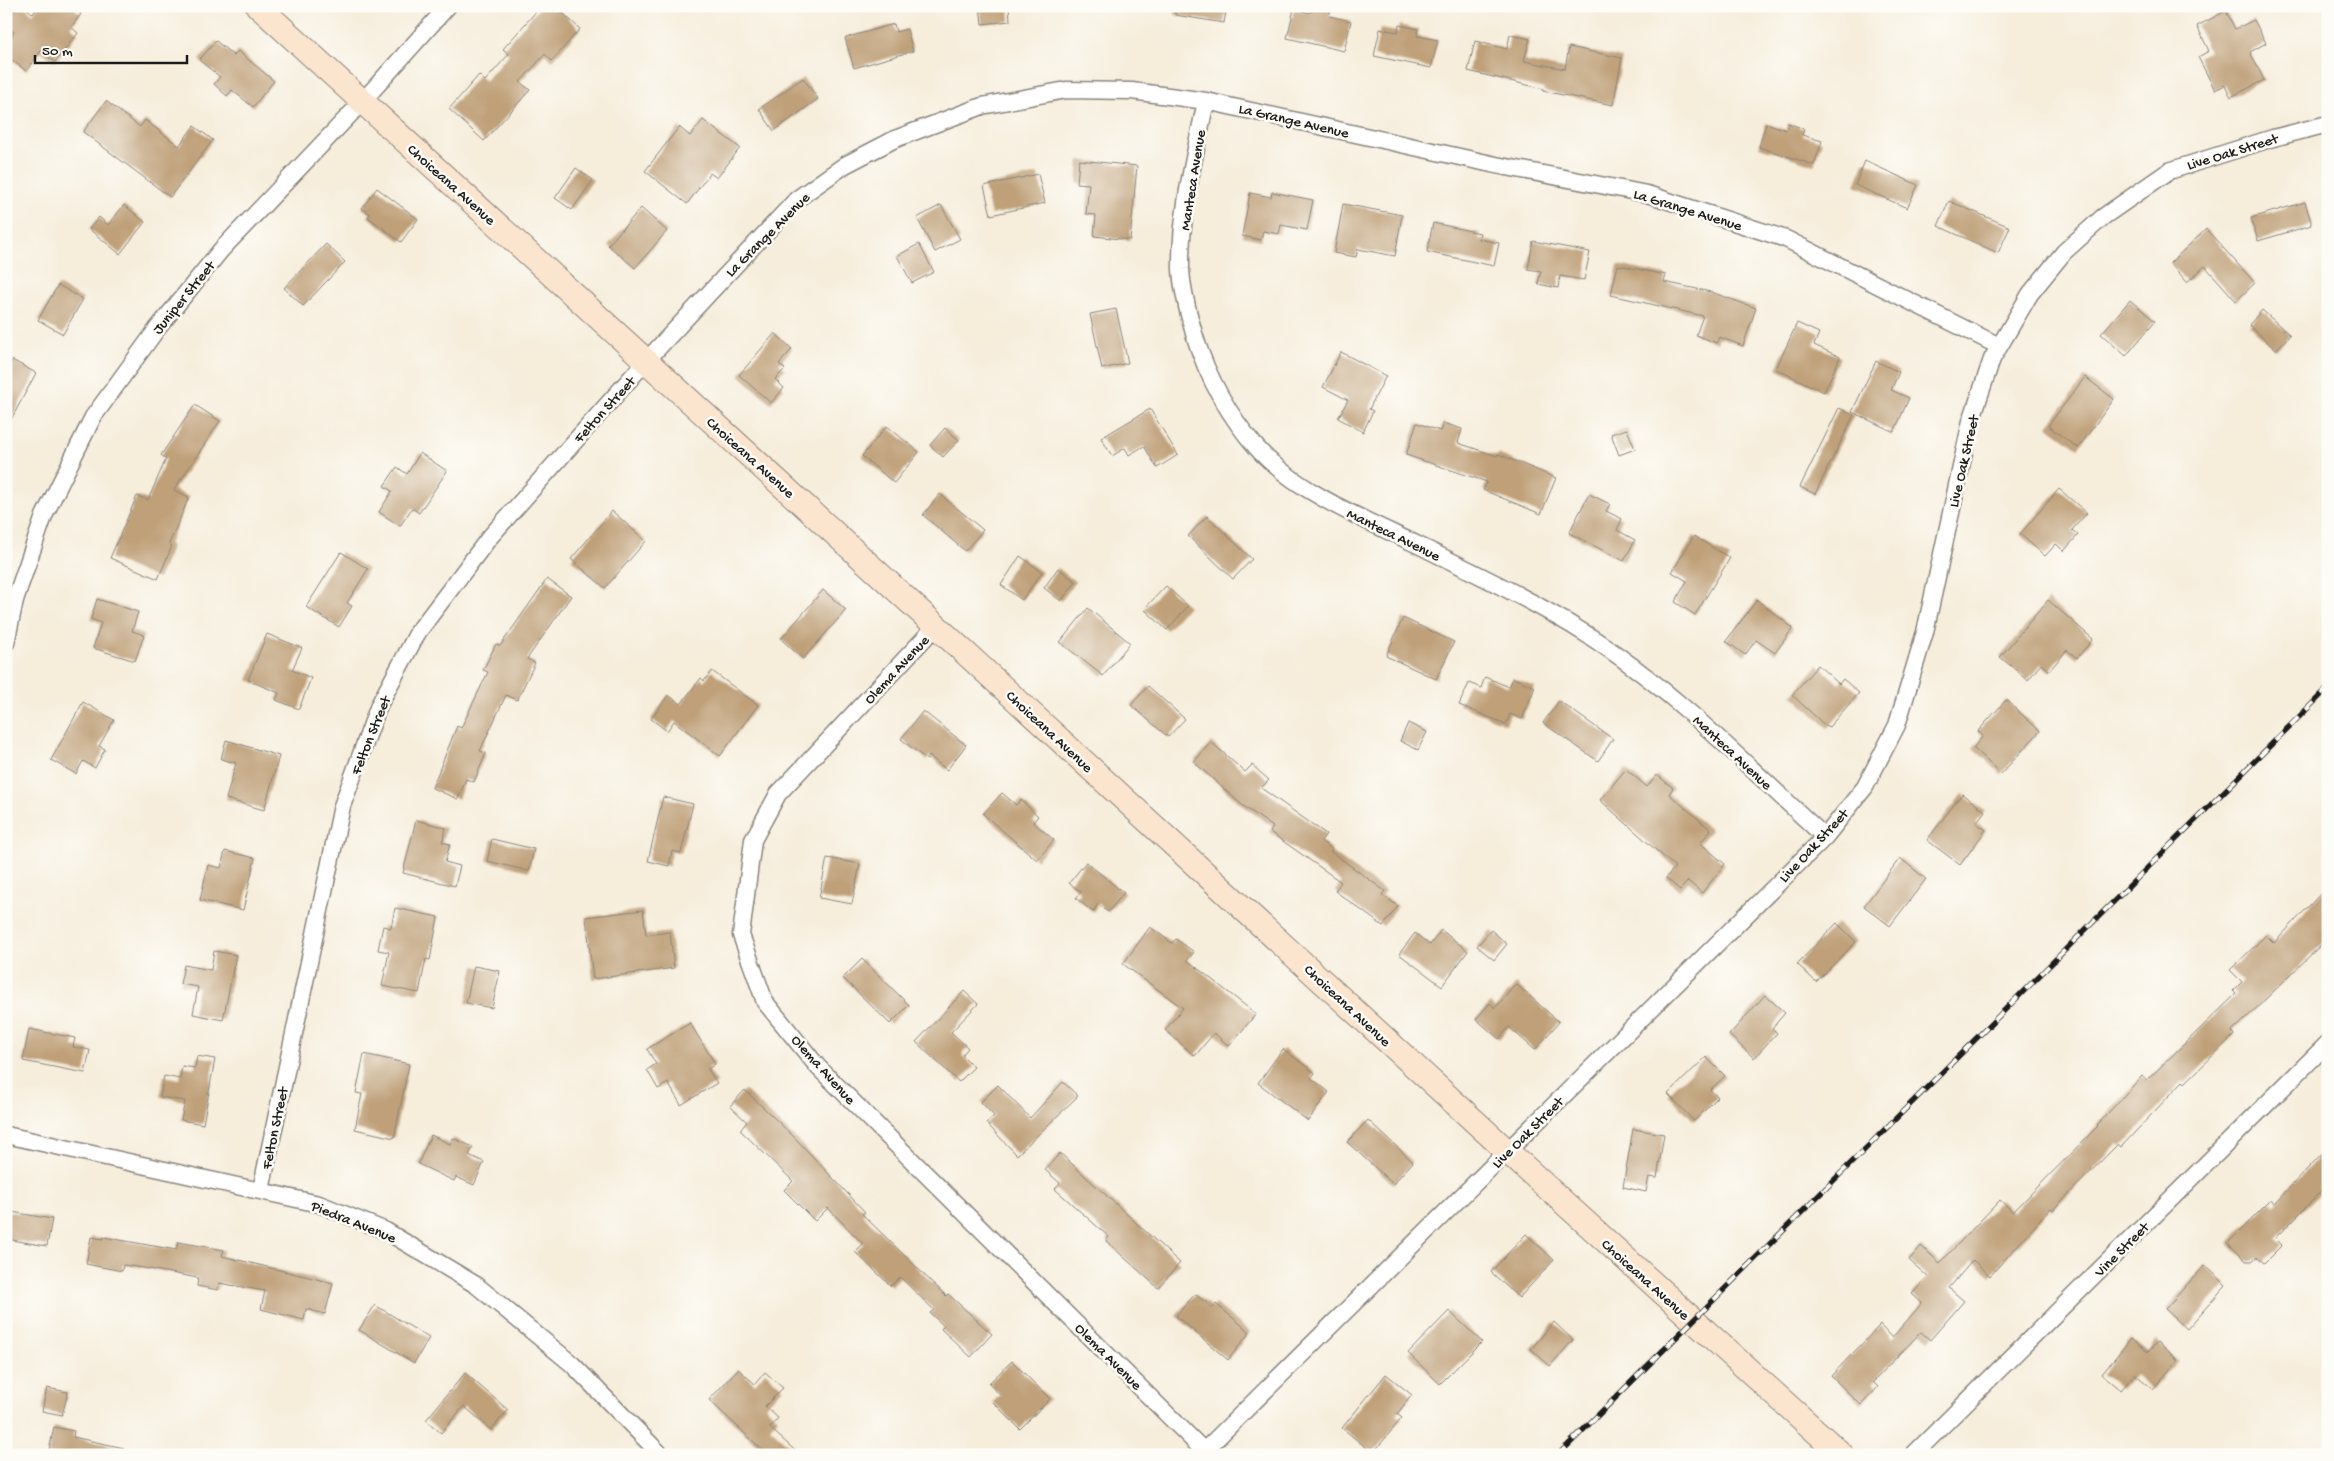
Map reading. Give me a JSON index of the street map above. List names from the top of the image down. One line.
{"streets":{"street":["La Grange Avenue","Live Oak Street","Manteca Avenue","Choiceana Avenue","Juniper Street","Felton Street","Olema Avenue","Piedra Avenue","Vine Street"]},"crossings":[["La Grange Avenue","Live Oak Street"],["La Grange Avenue","Manteca Avenue"],["La Grange Avenue","Choiceana Avenue"],["La Grange Avenue","Felton Street"],["Live Oak Street","Manteca Avenue"],["Live Oak Street","Choiceana Avenue"],["Live Oak Street","Olema Avenue"],["Choiceana Avenue","Juniper Street"],["Choiceana Avenue","Felton Street"],["Choiceana Avenue","Olema Avenue"],["Felton Street","Piedra Avenue"]],"scale_bar":"50 m"}
